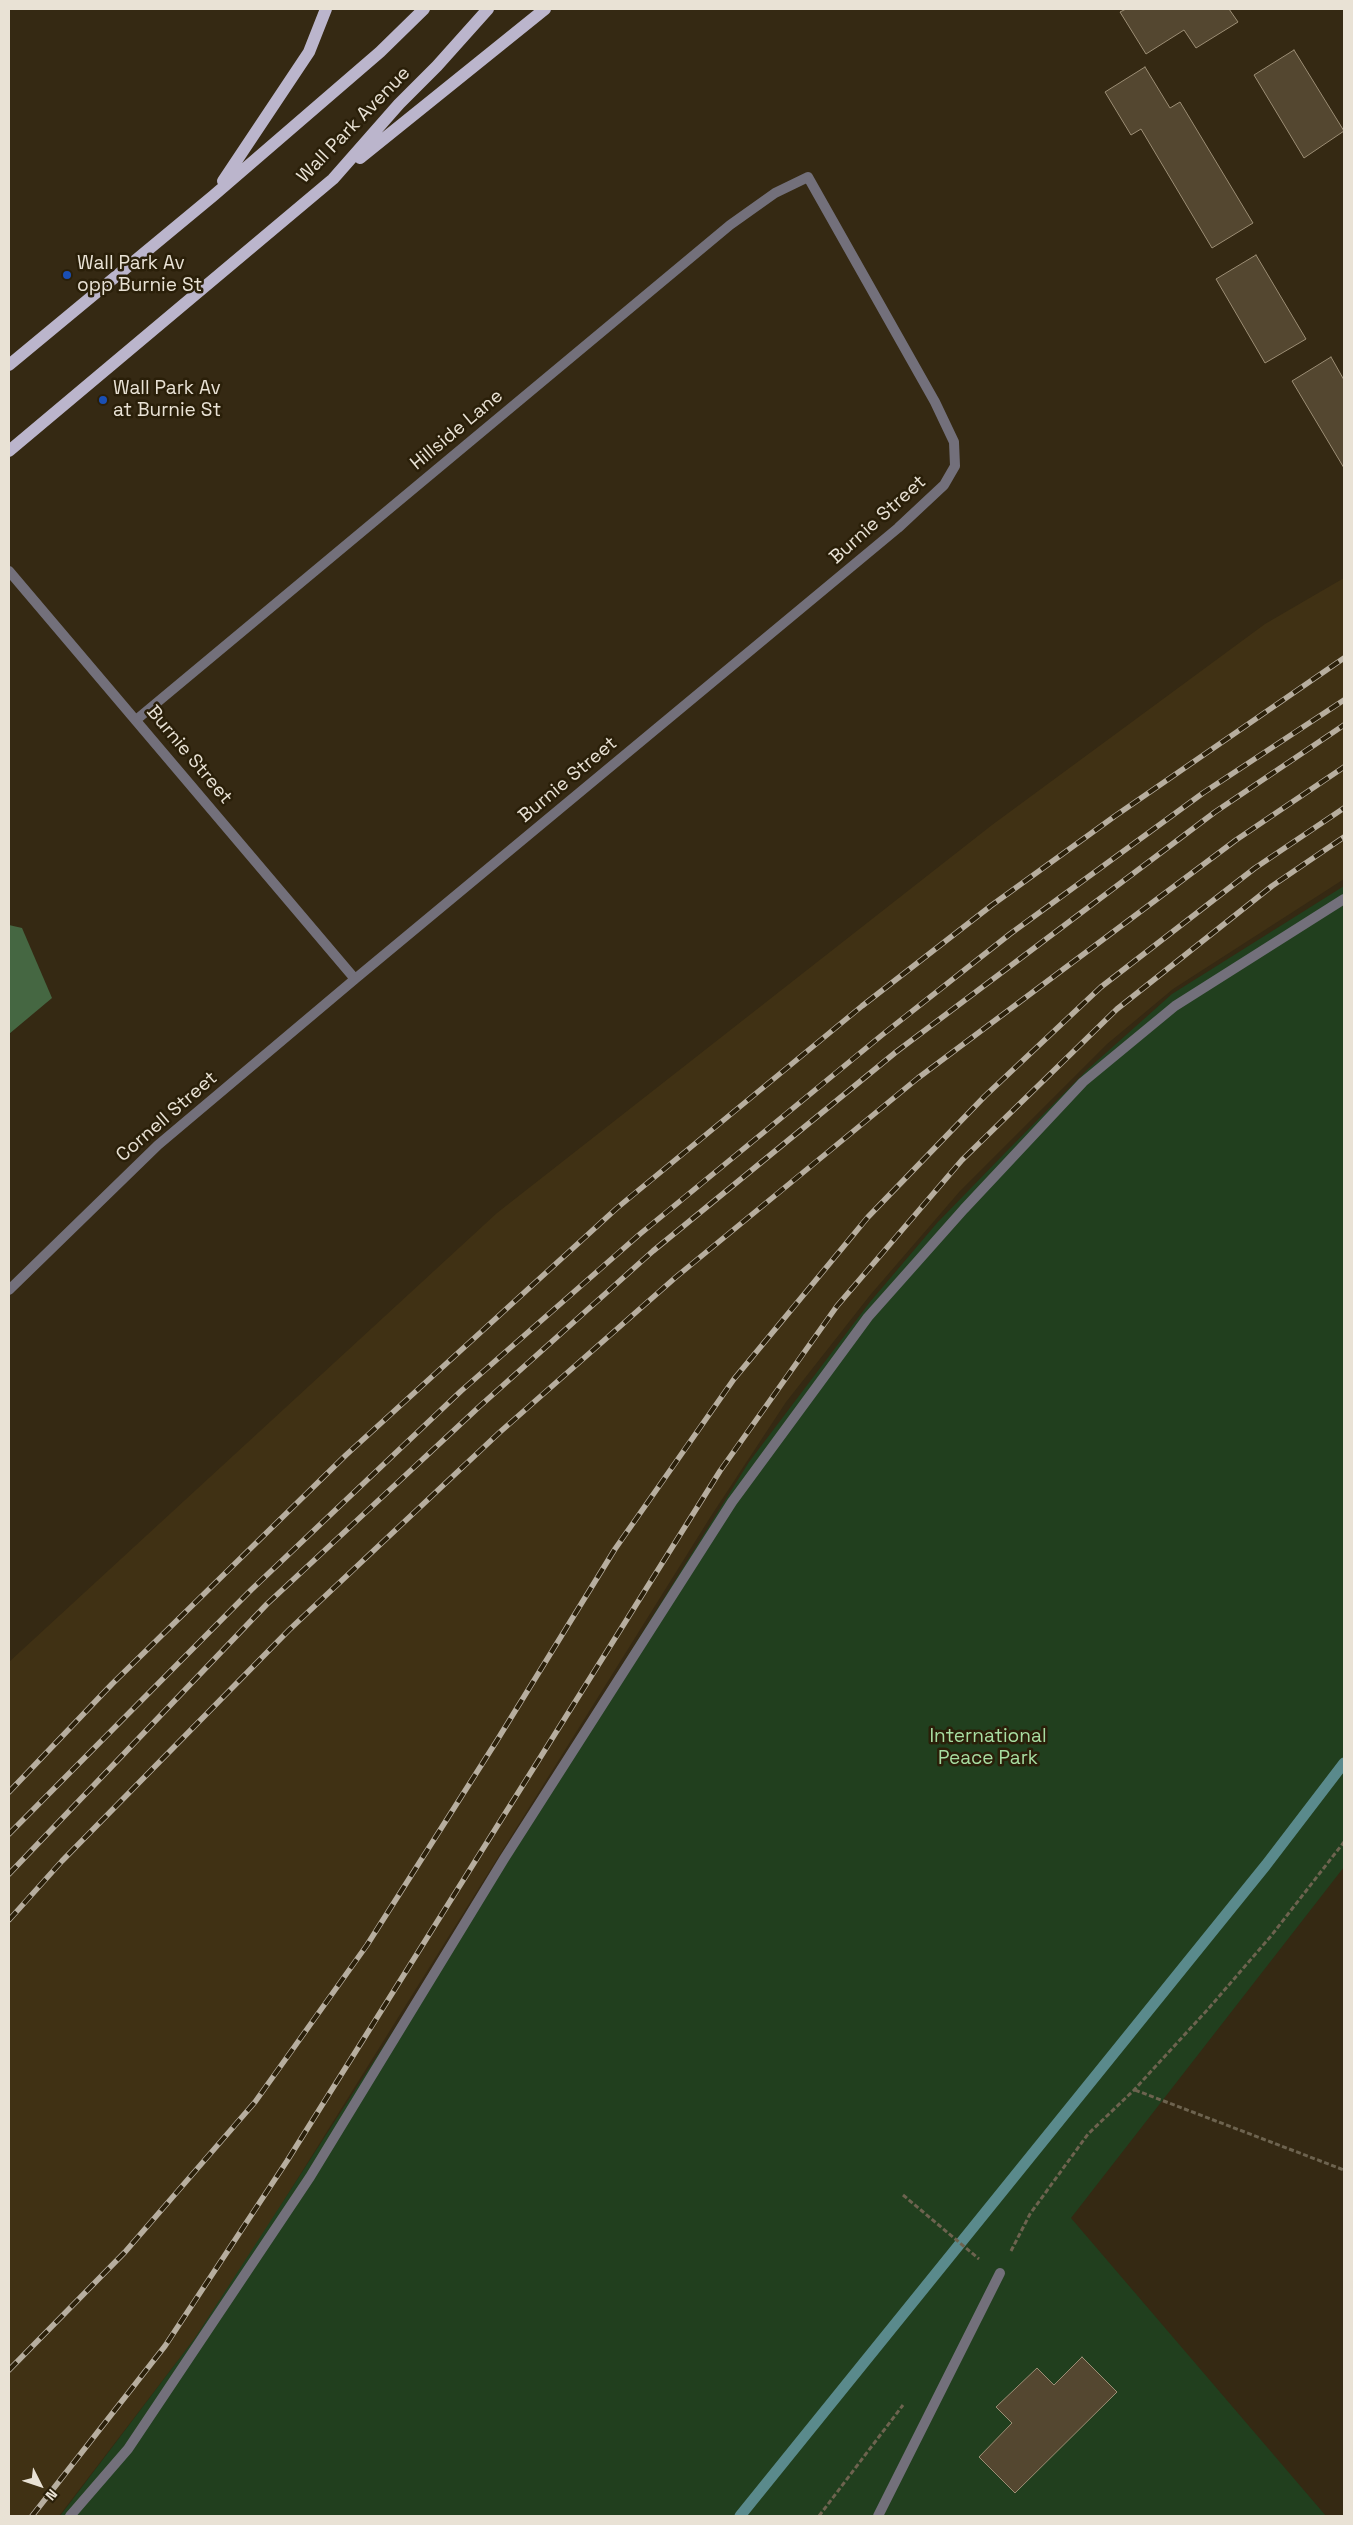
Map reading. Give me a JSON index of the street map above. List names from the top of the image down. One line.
{"streets":{"main road":["Wall Park Avenue"],"street":["Hillside Lane","Burnie Street","Cornell Street"]},"crossings":[["Hillside Lane","Burnie Street"],["Burnie Street","Cornell Street"]],"parks":["International Peace Park"],"places":["Wall Park Av opp Burnie St","Wall Park Av at Burnie St"],"north":"bottom right"}
